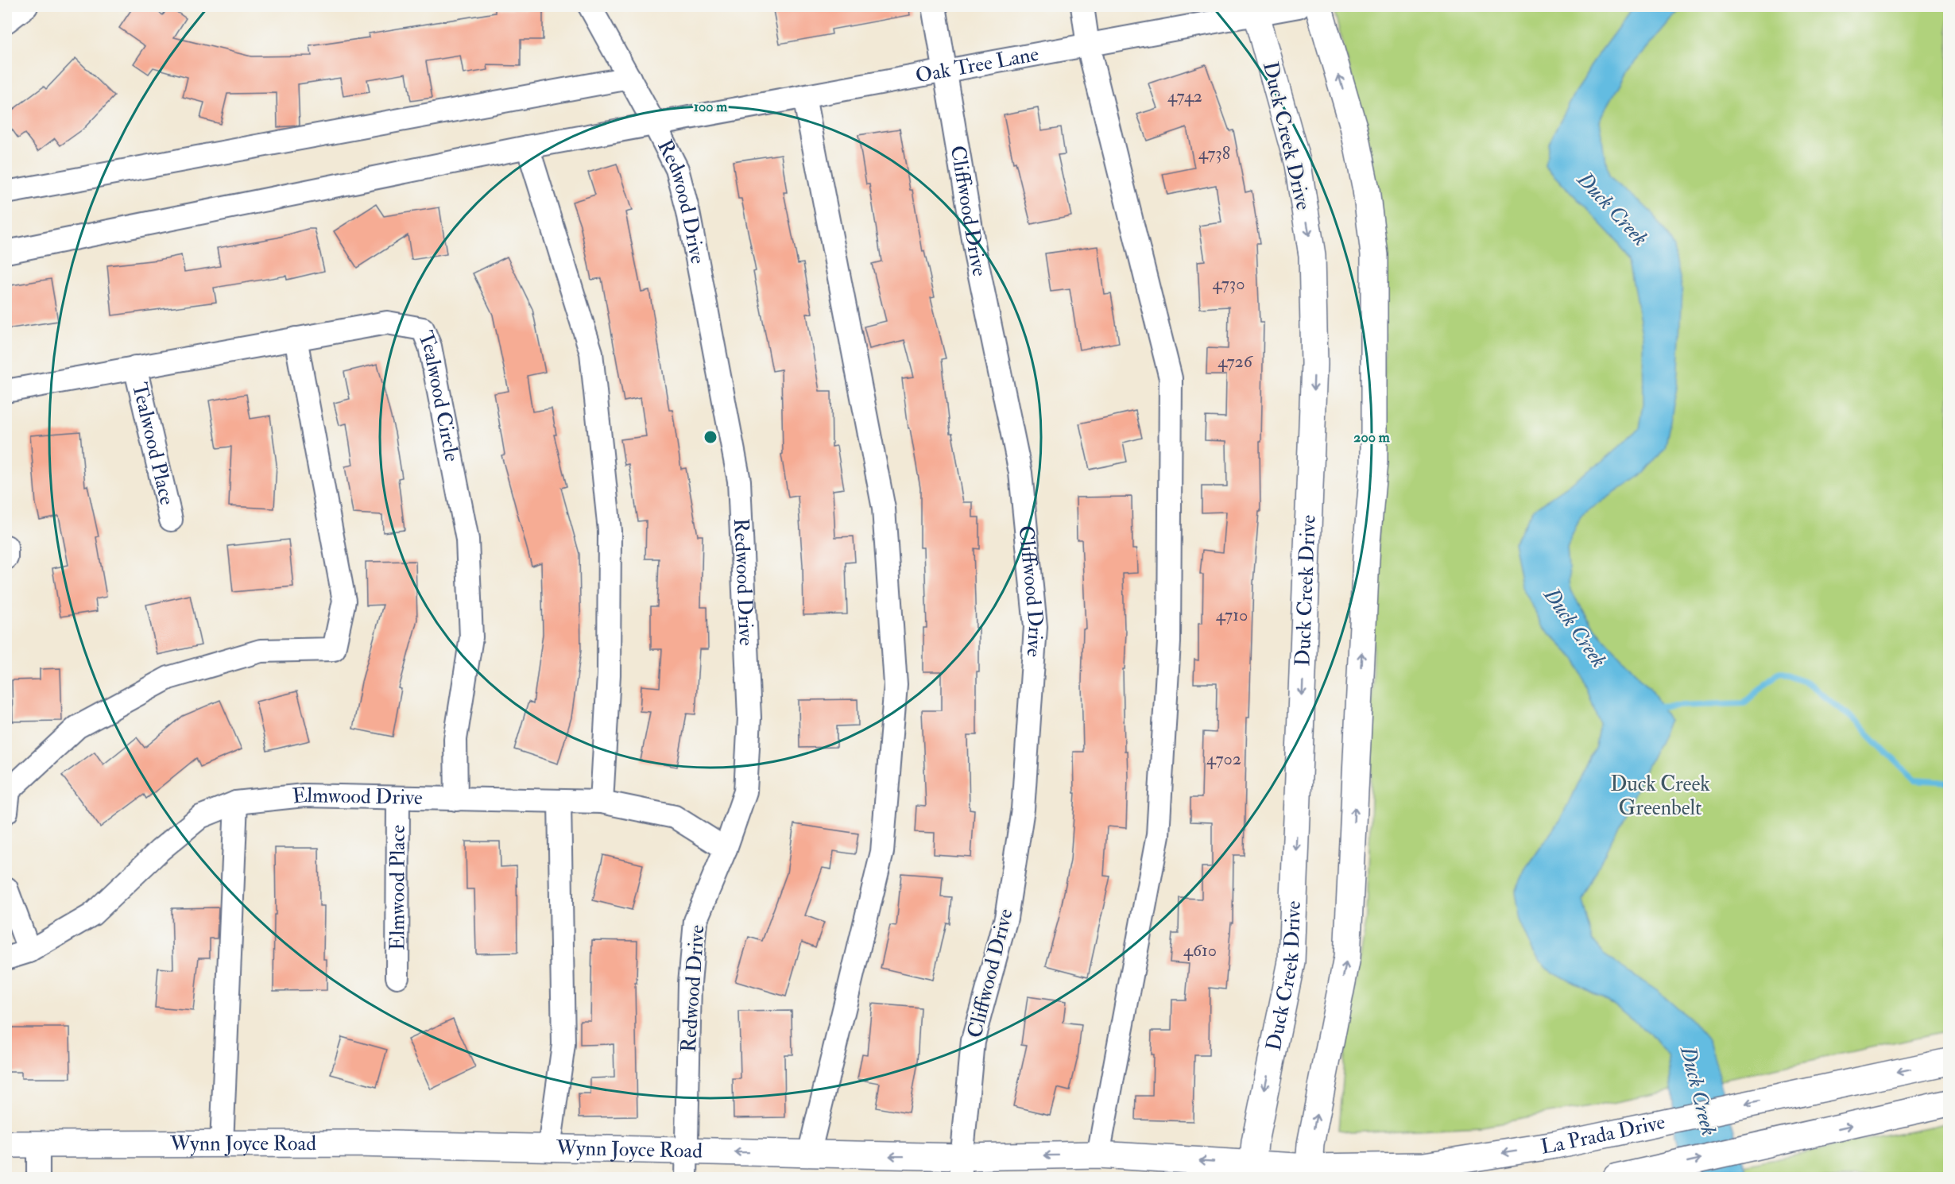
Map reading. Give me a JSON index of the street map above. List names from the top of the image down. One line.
{"streets":{"main road":["Duck Creek Drive","La Prada Drive","Wynn Joyce Road"],"street":["Oak Tree Lane","Redwood Drive","Cliffwood Drive","Tealwood Circle","Tealwood Place","Elmwood Drive","Elmwood Place"]},"crossings":[["Oak Tree Lane","Duck Creek Drive"],["Oak Tree Lane","Redwood Drive"],["Oak Tree Lane","Cliffwood Drive"],["Duck Creek Drive","La Prada Drive"],["Duck Creek Drive","Wynn Joyce Road"],["Redwood Drive","Elmwood Drive"],["Redwood Drive","Wynn Joyce Road"],["Cliffwood Drive","Wynn Joyce Road"],["Tealwood Circle","Tealwood Place"],["Tealwood Circle","Elmwood Drive"],["Elmwood Drive","Elmwood Place"],["La Prada Drive","Wynn Joyce Road"]],"one_way":["Wynn Joyce Road"],"water":["Duck Creek"],"parks":["Duck Creek Greenbelt"],"house_numbers":["4742","4738","4730","4726","4710","4702","4610"],"rings":["100 m","200 m"]}
